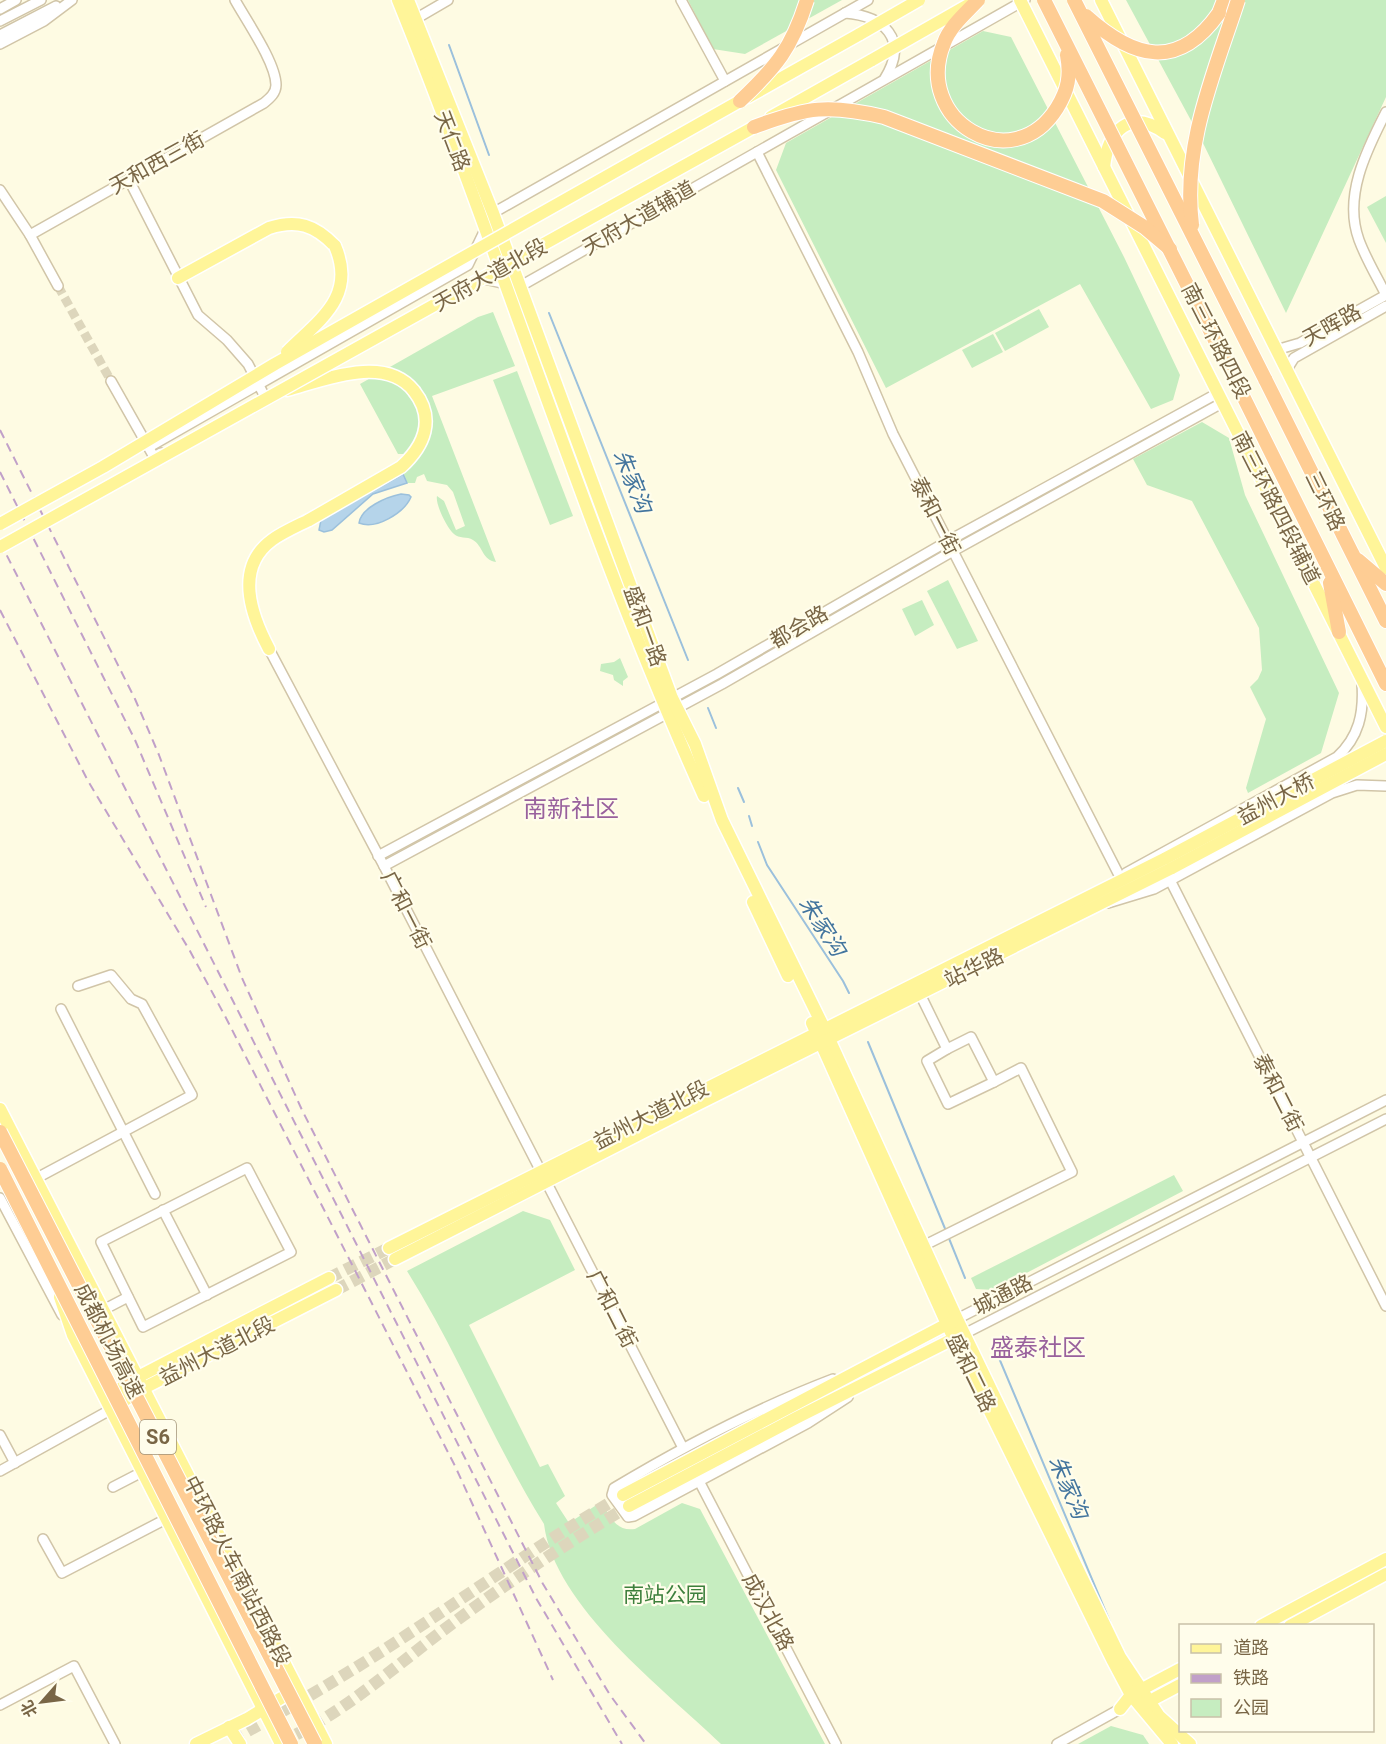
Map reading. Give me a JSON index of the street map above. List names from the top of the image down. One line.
{"streets":{"highway":["南三环路四段","三环路","成都机场高速","S6"],"main road":["天仁路","天府大道北段","南三环路四段辅道","盛和一路","益州大桥","站华路","益州大道北段","城通路","盛和二路","中环路火车南站西路段"],"street":["天和西三街","天府大道辅道","天晖路","泰和一街","都会路","广和一街","泰和二街","广和二街","成汉北路"]},"crossings":[["天仁路","盛和一路"],["天府大道辅道","南三环路四段辅道"],["天府大道辅道","泰和一街"],["天府大道辅道","盛和一路"],["南三环路四段","三环路"],["南三环路四段辅道","都会路"],["泰和一街","都会路"],["盛和一路","都会路"],["盛和一路","站华路"],["盛和一路","益州大道北段"],["盛和一路","盛和二路"],["都会路","广和一街"],["益州大桥","站华路"],["益州大桥","泰和二街"],["广和一街","益州大道北段"],["广和一街","广和二街"],["站华路","泰和二街"],["站华路","益州大道北段"],["站华路","盛和二路"],["泰和二街","城通路"],["益州大道北段","广和二街"],["益州大道北段","盛和二路"],["益州大道北段","中环路火车南站西路段"],["城通路","盛和二路"],["成都机场高速","中环路火车南站西路段"]],"districts":["南新社区","盛泰社区"],"water":["朱家沟"],"parks":["南站公园"],"legend":["道路","铁路","公园"],"north":"bottom left"}
